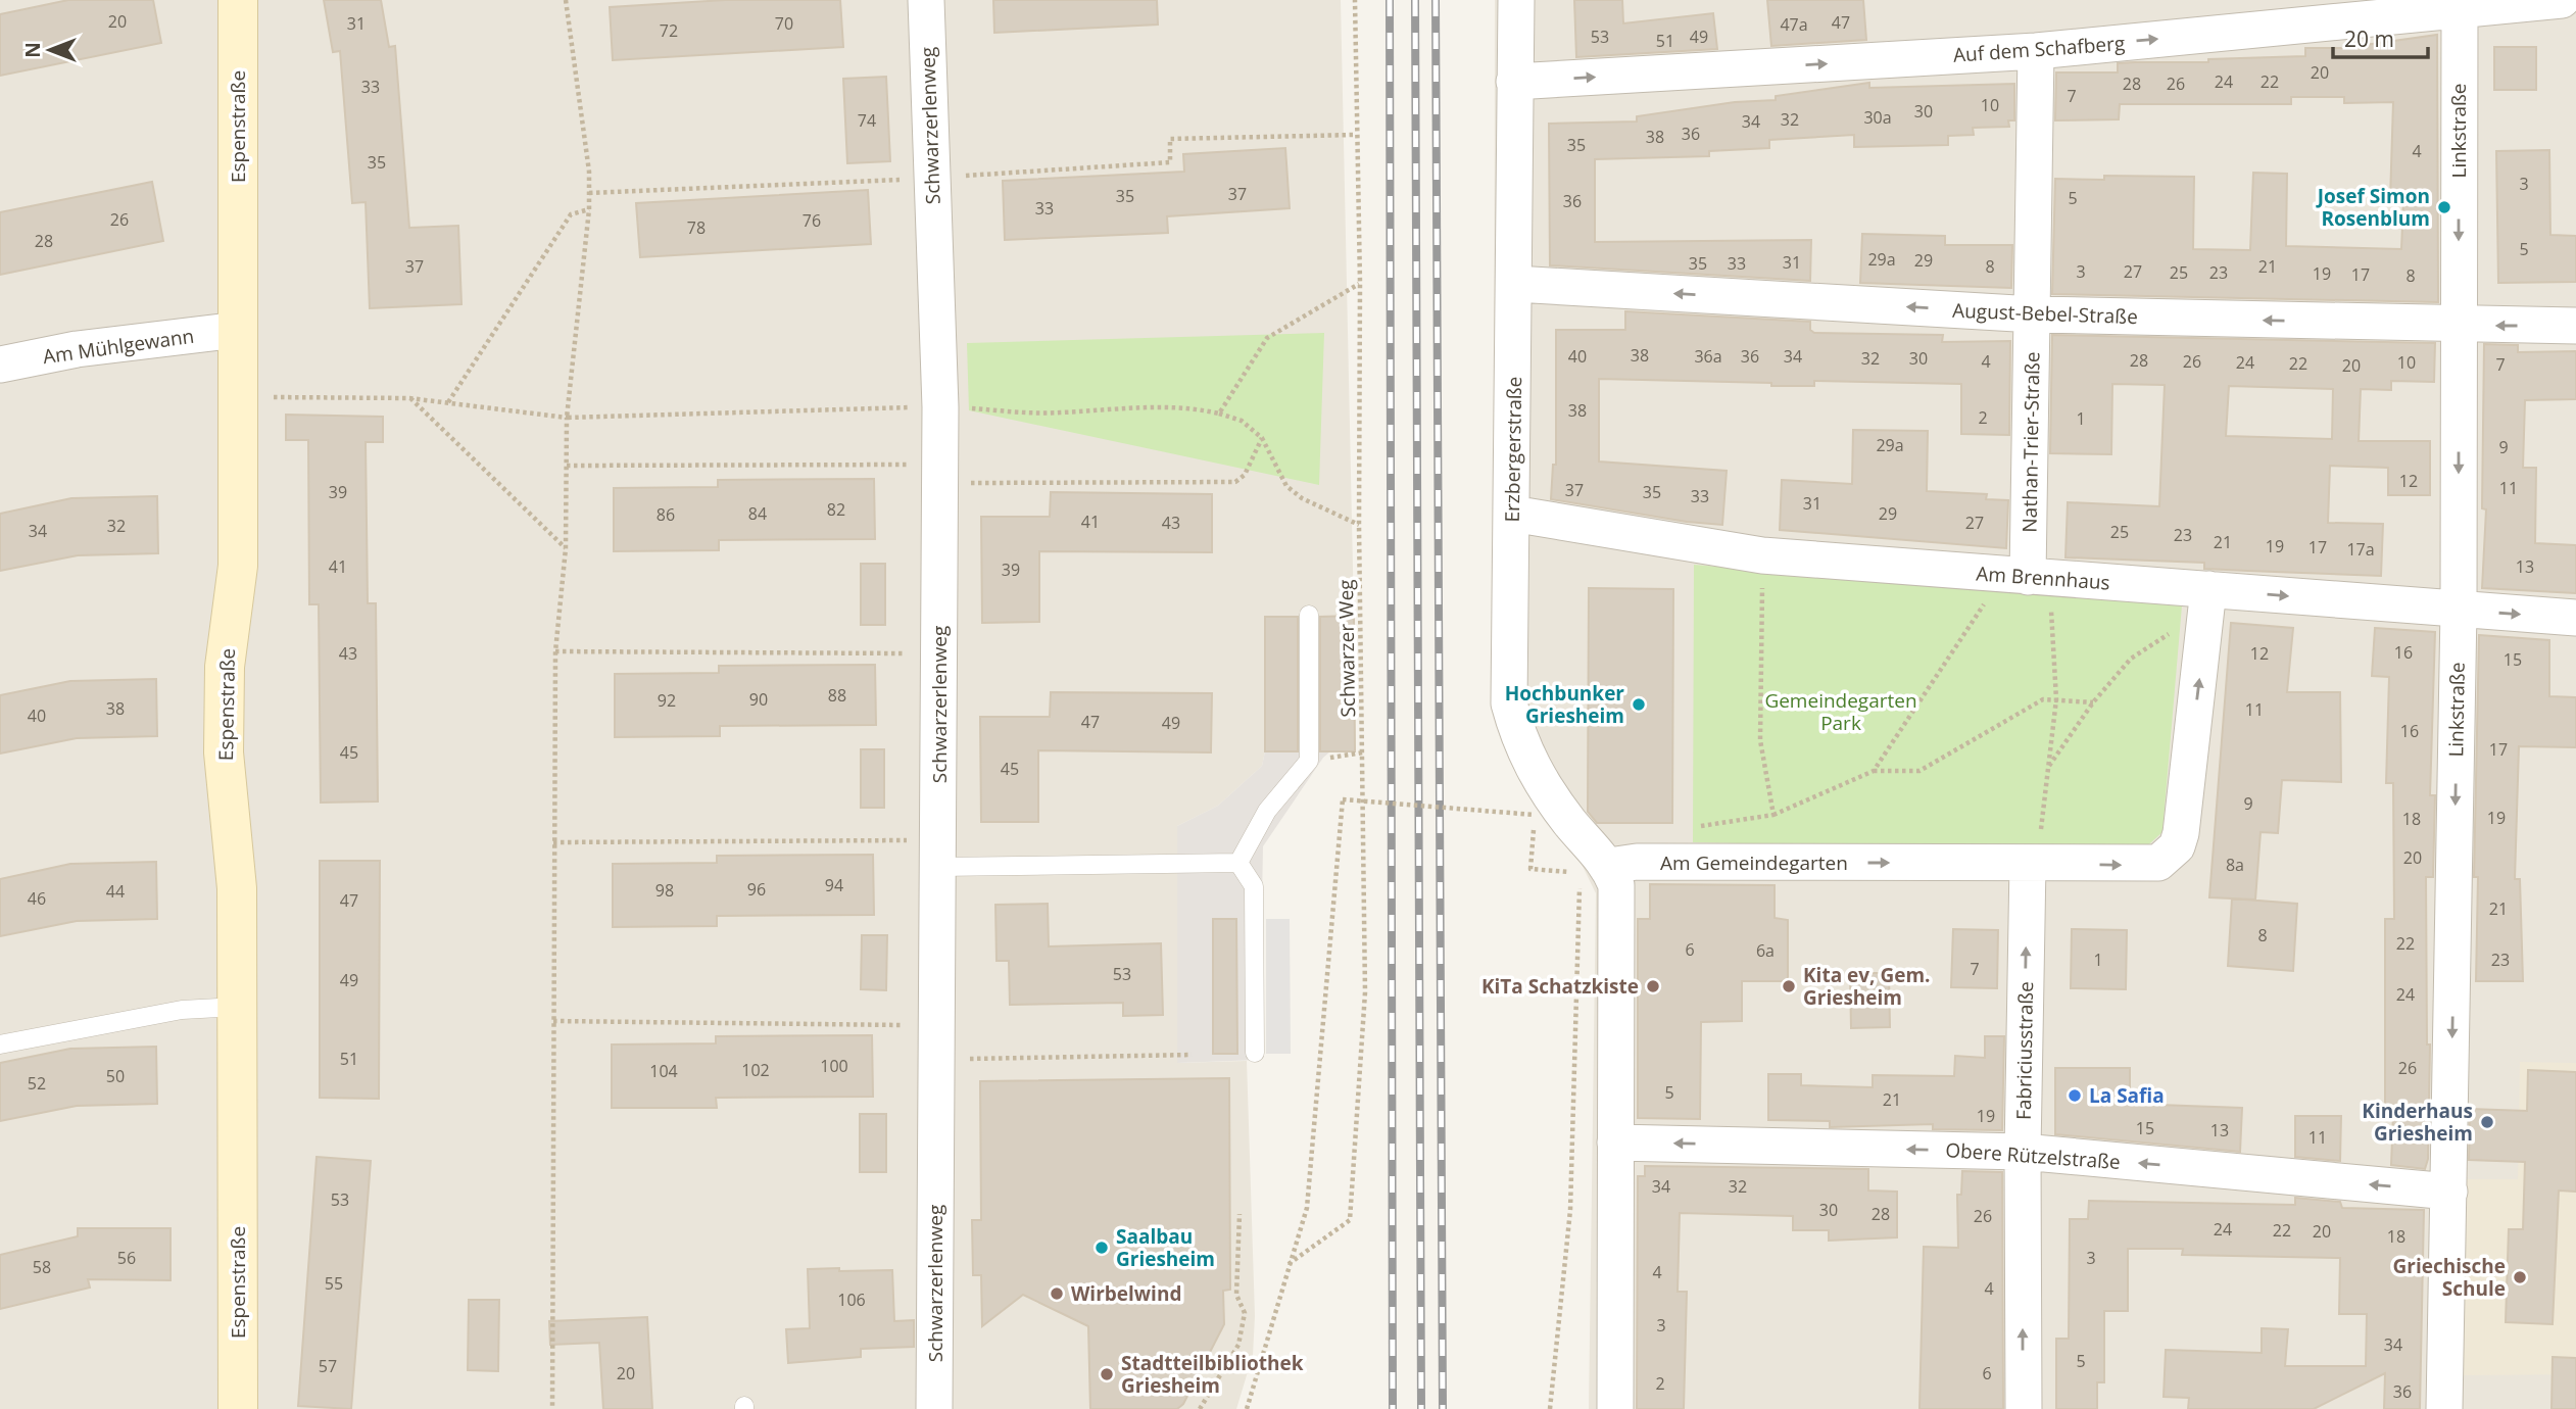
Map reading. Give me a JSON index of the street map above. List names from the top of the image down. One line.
{"streets":{"street":["Auf dem Schafberg","Schwarzerlenweg","Espenstraße","Linkstraße","August-Bebel-Straße","Am Mühlgewann","Nathan-Trier-Straße","Erzbergerstraße","Am Brennhaus","Am Gemeindegarten","Fabriciusstraße","Obere Rützelstraße"],"path":["Schwarzer Weg"]},"crossings":[["Auf dem Schafberg","Linkstraße"],["Auf dem Schafberg","Nathan-Trier-Straße"],["Auf dem Schafberg","Erzbergerstraße"],["Espenstraße","Am Mühlgewann"],["Linkstraße","August-Bebel-Straße"],["Linkstraße","Am Brennhaus"],["Linkstraße","Obere Rützelstraße"],["August-Bebel-Straße","Nathan-Trier-Straße"],["August-Bebel-Straße","Erzbergerstraße"],["Nathan-Trier-Straße","Am Brennhaus"],["Erzbergerstraße","Am Brennhaus"],["Erzbergerstraße","Am Gemeindegarten"],["Am Brennhaus","Am Gemeindegarten"],["Am Gemeindegarten","Fabriciusstraße"],["Fabriciusstraße","Obere Rützelstraße"]],"one_way":["Auf dem Schafberg","Linkstraße","August-Bebel-Straße","Fabriciusstraße","Obere Rützelstraße"],"parks":["Gemeindegarten Park"],"places":["Josef Simon Rosenblum","Hochbunker Griesheim","KiTa Schatzkiste","Kita ev, Gem. Griesheim","La Safia","Kinderhaus Griesheim","Saalbau Griesheim","Griechische Schule","Wirbelwind","Stadtteilbibliothek Griesheim"],"house_numbers":["20","47","31","70","47a","72","53","49","51","20","24","22","28","26","33","7","10","30","30a","32","74","34","36","38","35","4","35","3","37","35","5","36","33","26","76","78","28","5","29a","29","31","35","33","37","8","21","3","27","25","23","19","17","8","38","40","36a","36","34","32","30","28","4","26","24","10","22","7","20","38","2","1","29a","9","12","11","37","39","35","33","31","82","84","29","86","41","43","27","32","34","25","23","21","19","17","17a","41","13","39","16","43","12","15","88","90","92","38","11","40","47","49","16","17","45","45","9","19","18","20","8a","94","96","98","44","46","47","21","8","22","6","6a","1","23","7","53","49","24","51","100","26","102","104","50","52","5","21","19","15","13","11","34","32","53","30","28","26","24","22","20","18","56","3","58","4","55","4","106","3","34","5","57","20","6","2","36"],"scale_bar":"20 m","north":"left"}
